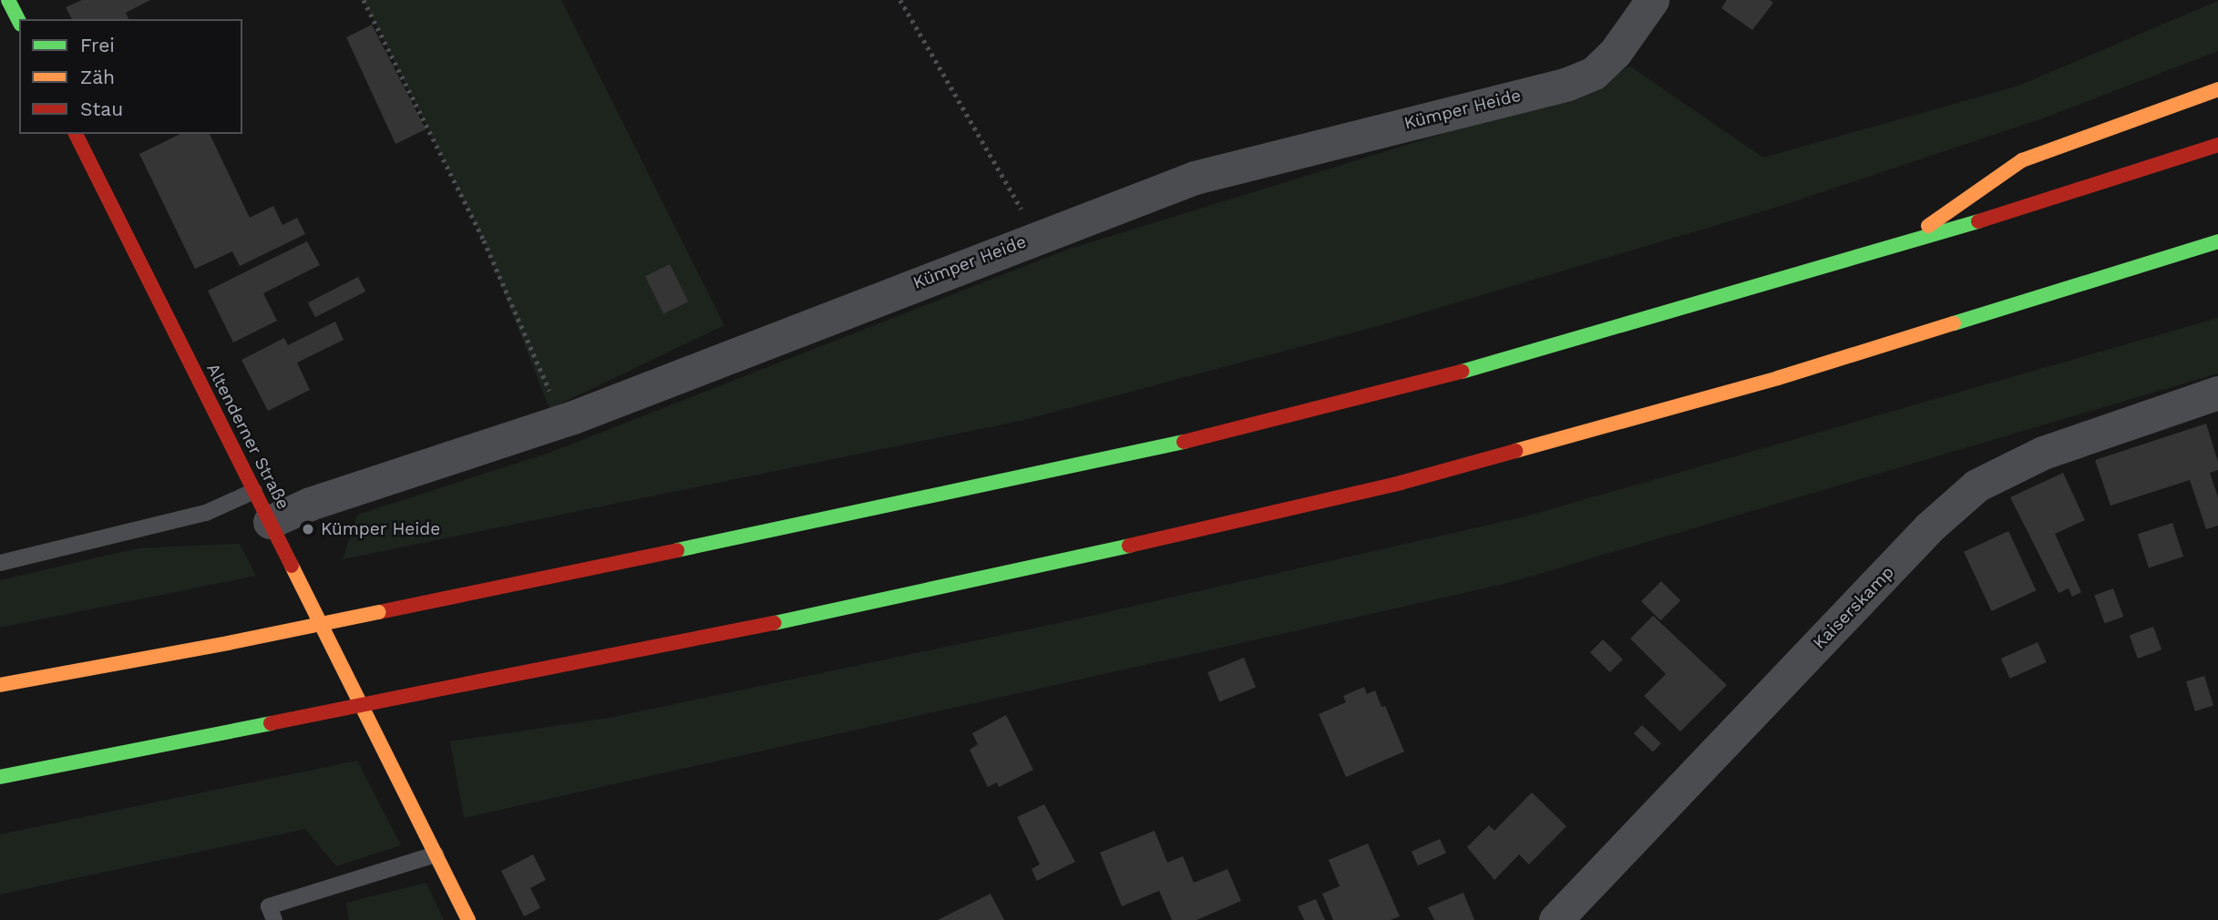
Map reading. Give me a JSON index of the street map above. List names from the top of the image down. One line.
{"streets":{"main road":["Altenderner Straße"],"street":["Kümper Heide","Kaiserskamp"]},"crossings":[["Kümper Heide","Altenderner Straße"]],"places":["Kümper Heide"],"legend":["Frei","Zäh","Stau"]}
